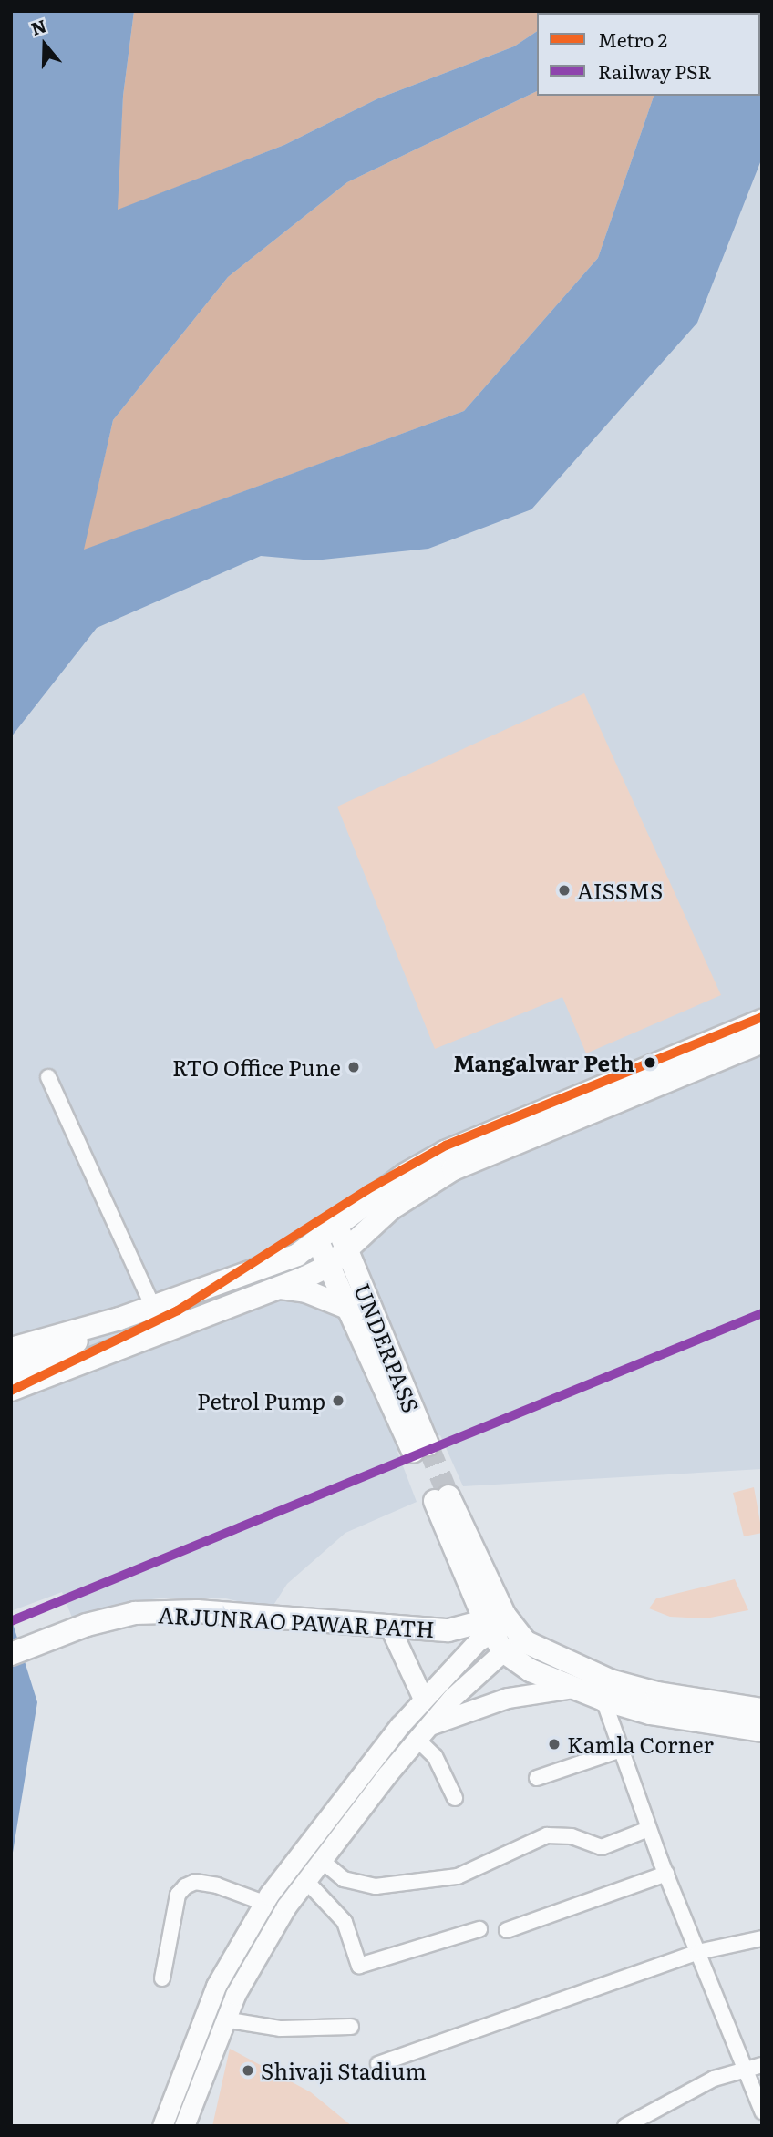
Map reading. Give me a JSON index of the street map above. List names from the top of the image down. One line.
{"streets":{"main road":["UNDERPASS","ARJUNRAO PAWAR PATH"]},"places":["AISSMS","Mangalwar Peth","RTO Office Pune","Petrol Pump","Kamla Corner","Shivaji Stadium"],"lines":["metro line 2","rail line PSR"],"legend":["Metro 2","Railway PSR"],"north":"top"}
